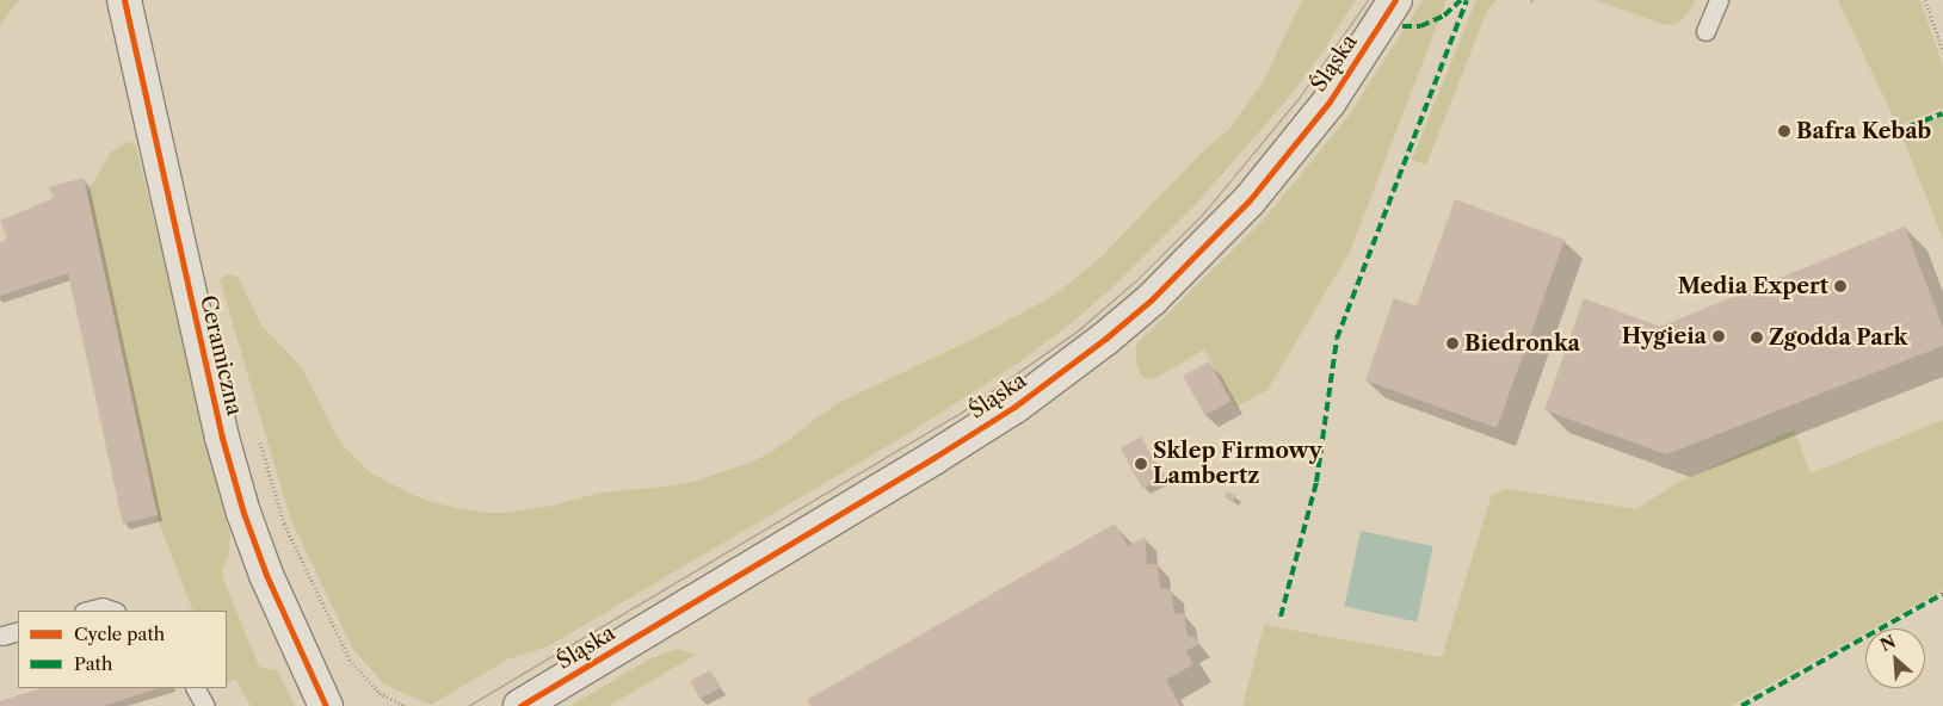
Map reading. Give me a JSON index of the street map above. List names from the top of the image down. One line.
{"streets":{"street":["Śląska","Ceramiczna"]},"places":["Bafra Kebab","Media Expert","Hygieia","Zgodda Park","Biedronka","Sklep Firmowy Lambertz"],"legend":["Cycle path","Path"],"north":"top left"}
